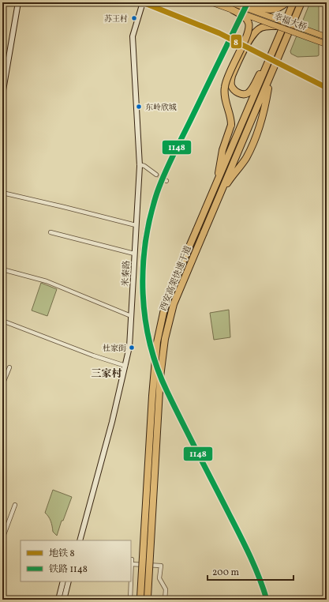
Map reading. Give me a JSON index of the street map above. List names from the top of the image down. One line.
{"streets":{"highway":["西安高架快速干道"],"main road":["幸福大桥"],"street":["米秦路"]},"districts":["三家村"],"places":["苏王村","东岭欣城","杜家街"],"lines":["metro line 8","rail line 1148"],"legend":["地铁 8","铁路 1148"],"scale_bar":"200 m"}
